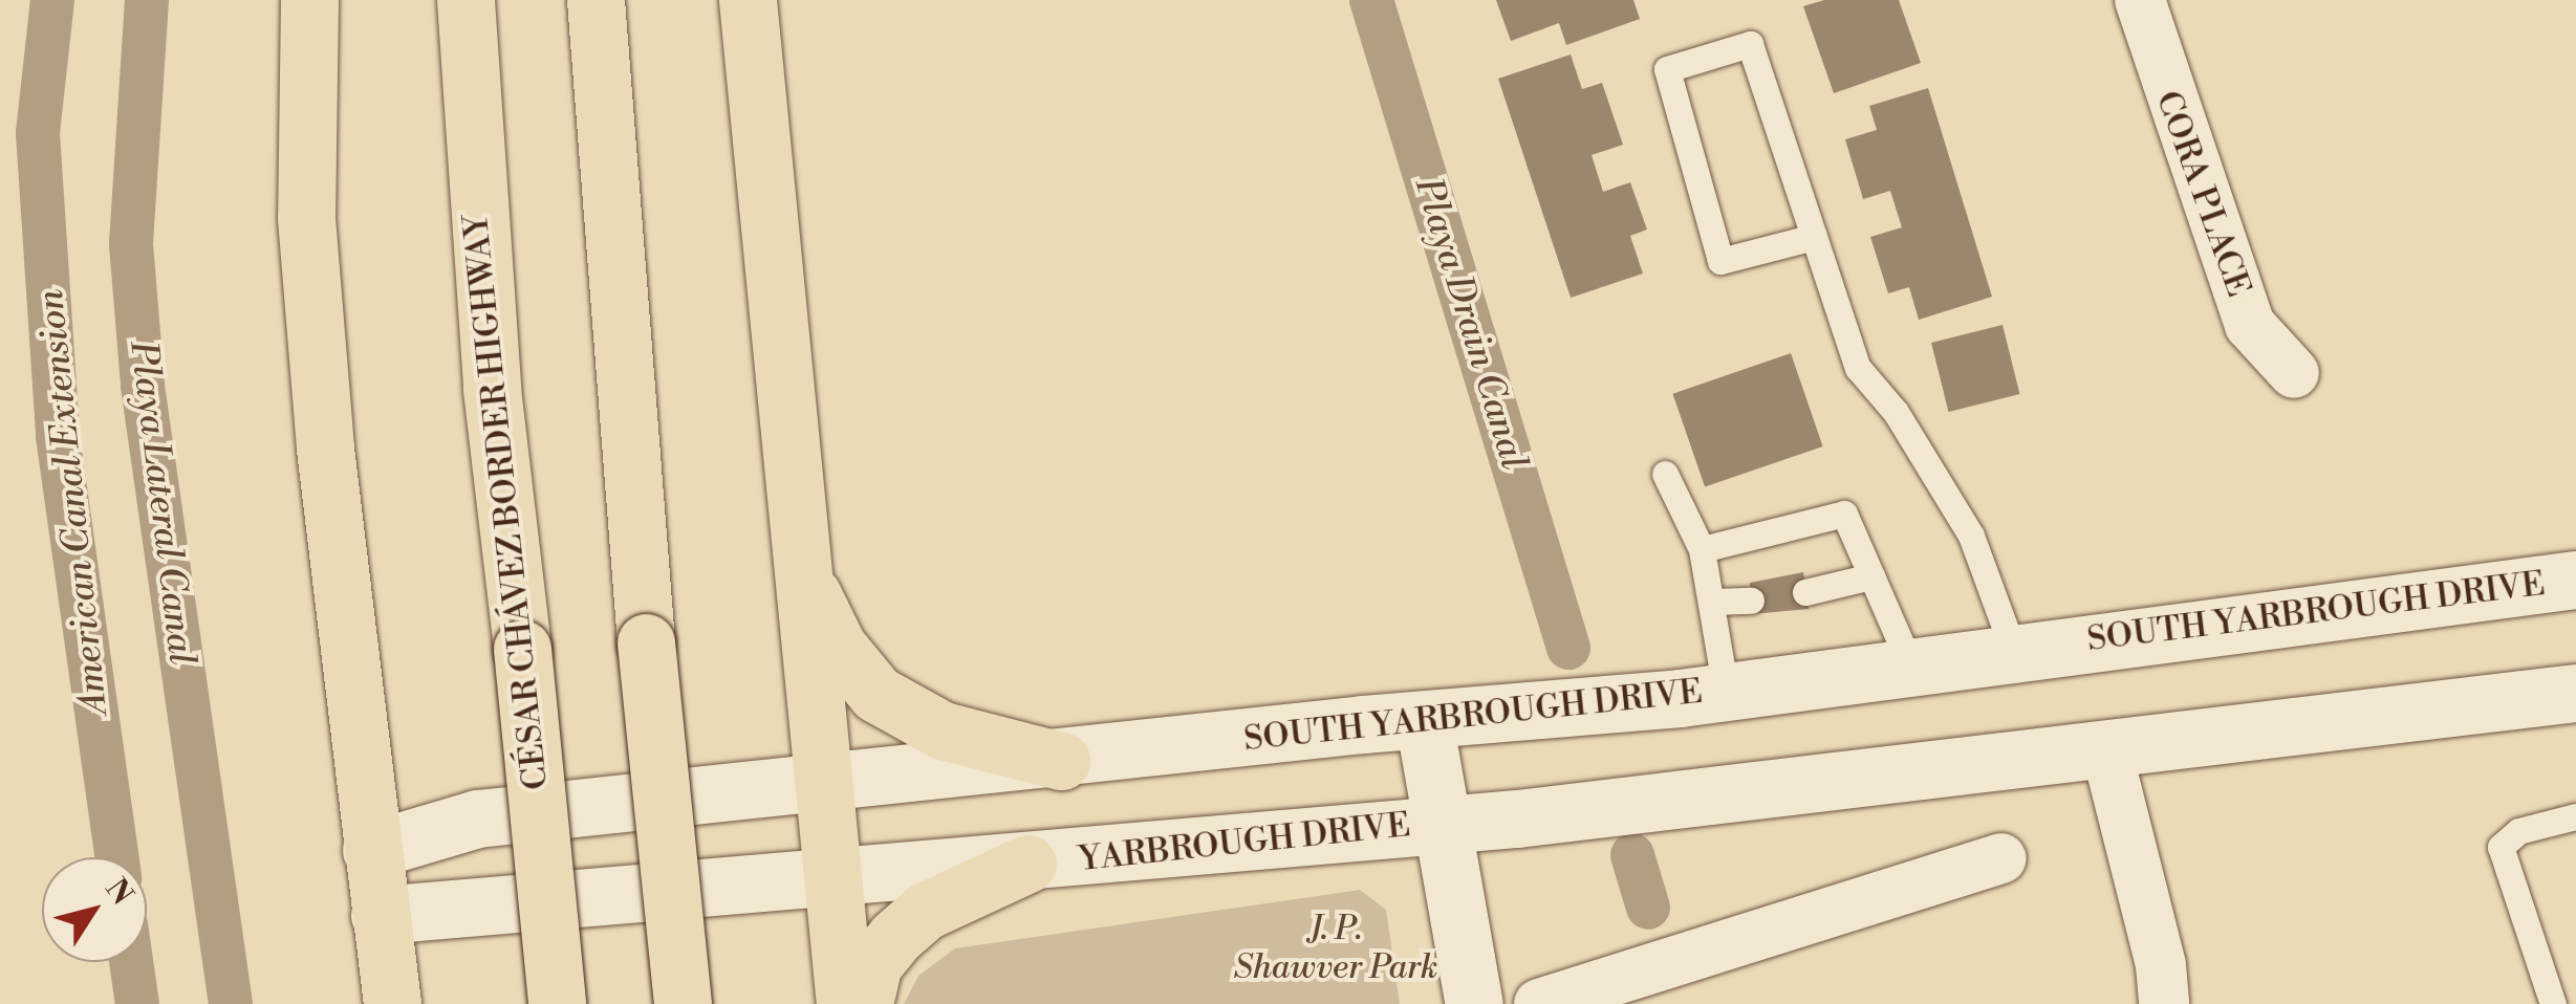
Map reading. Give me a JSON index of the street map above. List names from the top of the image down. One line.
{"streets":{"highway":["CÉSAR CHÁVEZ BORDER HIGHWAY"],"main road":["SOUTH YARBROUGH DRIVE","YARBROUGH DRIVE"],"street":["CORA PLACE"]},"water":["Playa Drain Canal","American Canal Extension","Playa Lateral Canal"],"parks":["J. P. Shawver Park"],"north":"top right"}
